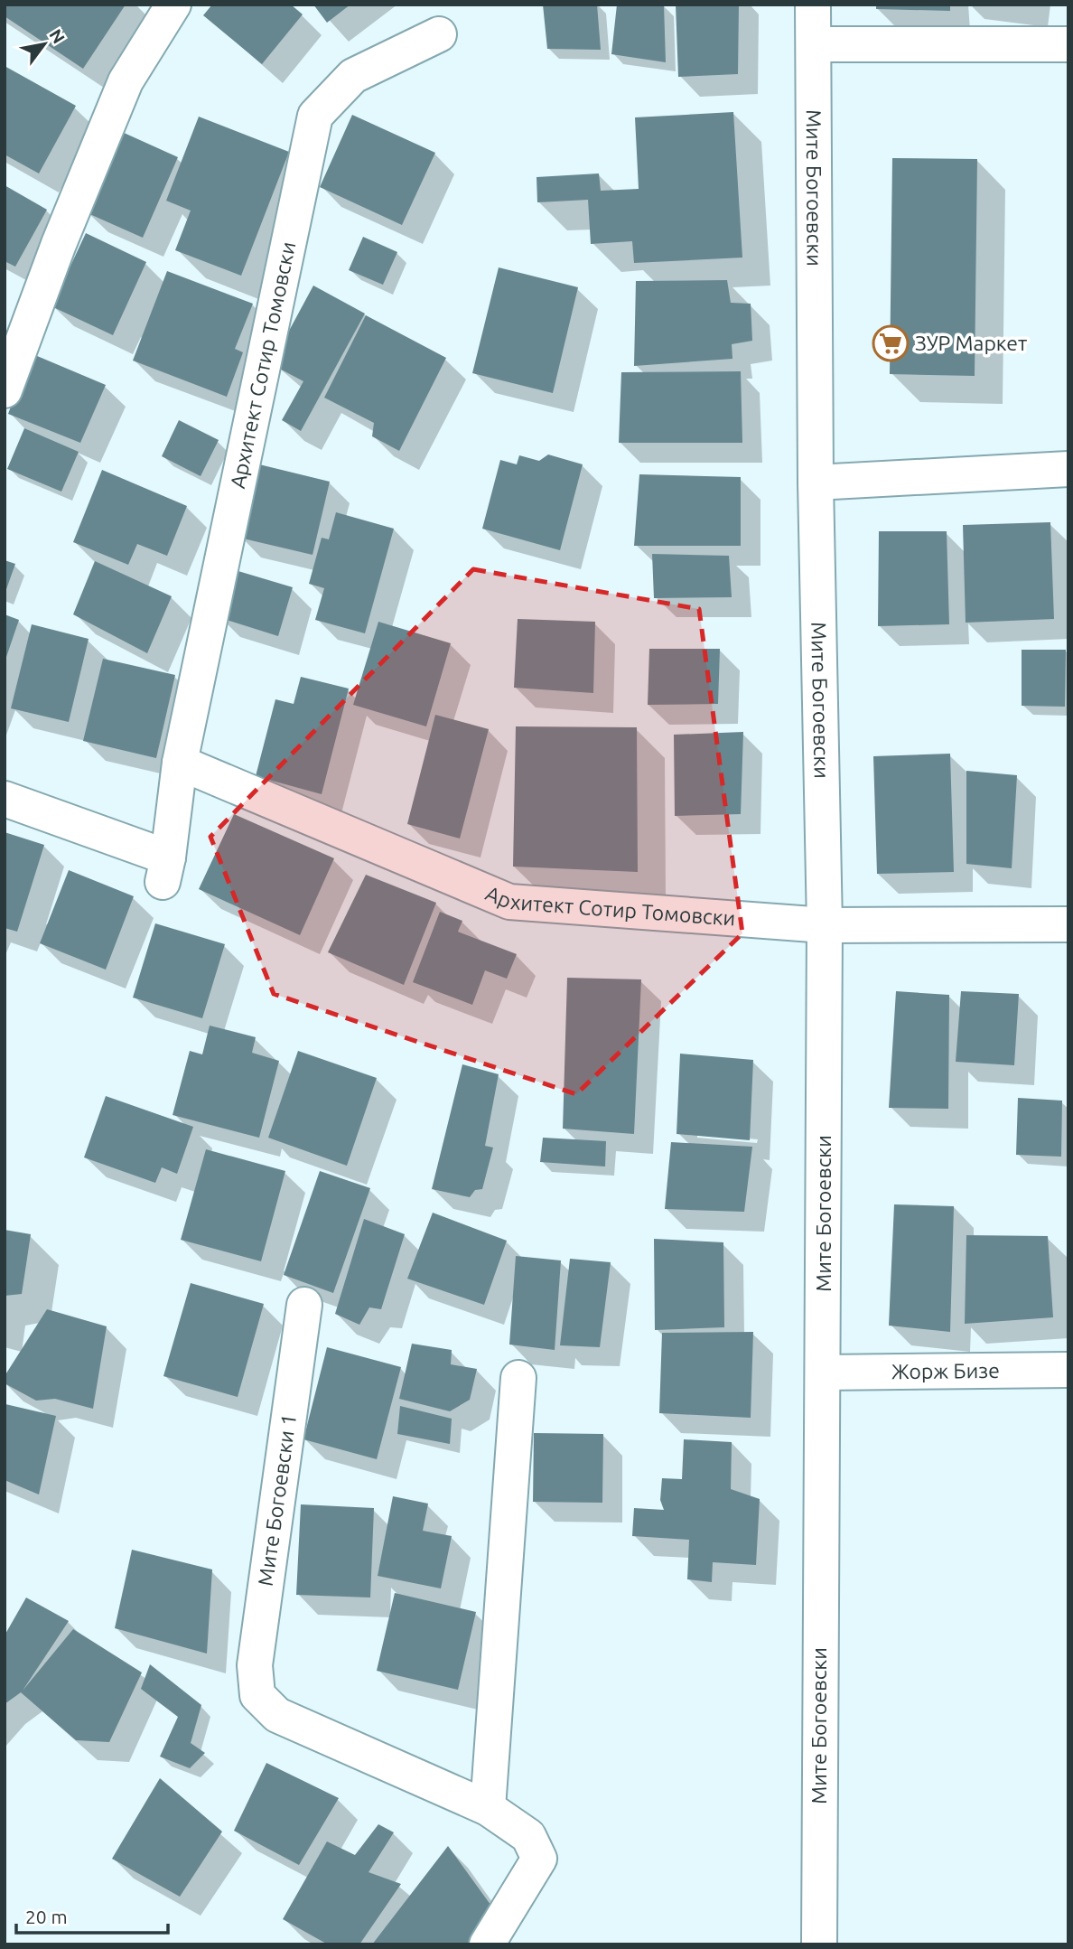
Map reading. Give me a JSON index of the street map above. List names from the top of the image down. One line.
{"streets":{"street":["Мите Богоевски","Архитект Сотир Томовски","Жорж Бизе","Мите Богоевски 1"]},"crossings":[["Мите Богоевски","Архитект Сотир Томовски"],["Мите Богоевски","Жорж Бизе"]],"places":{"supermarket":["ЗУР Маркет"]},"scale_bar":"20 m","north":"top right"}
